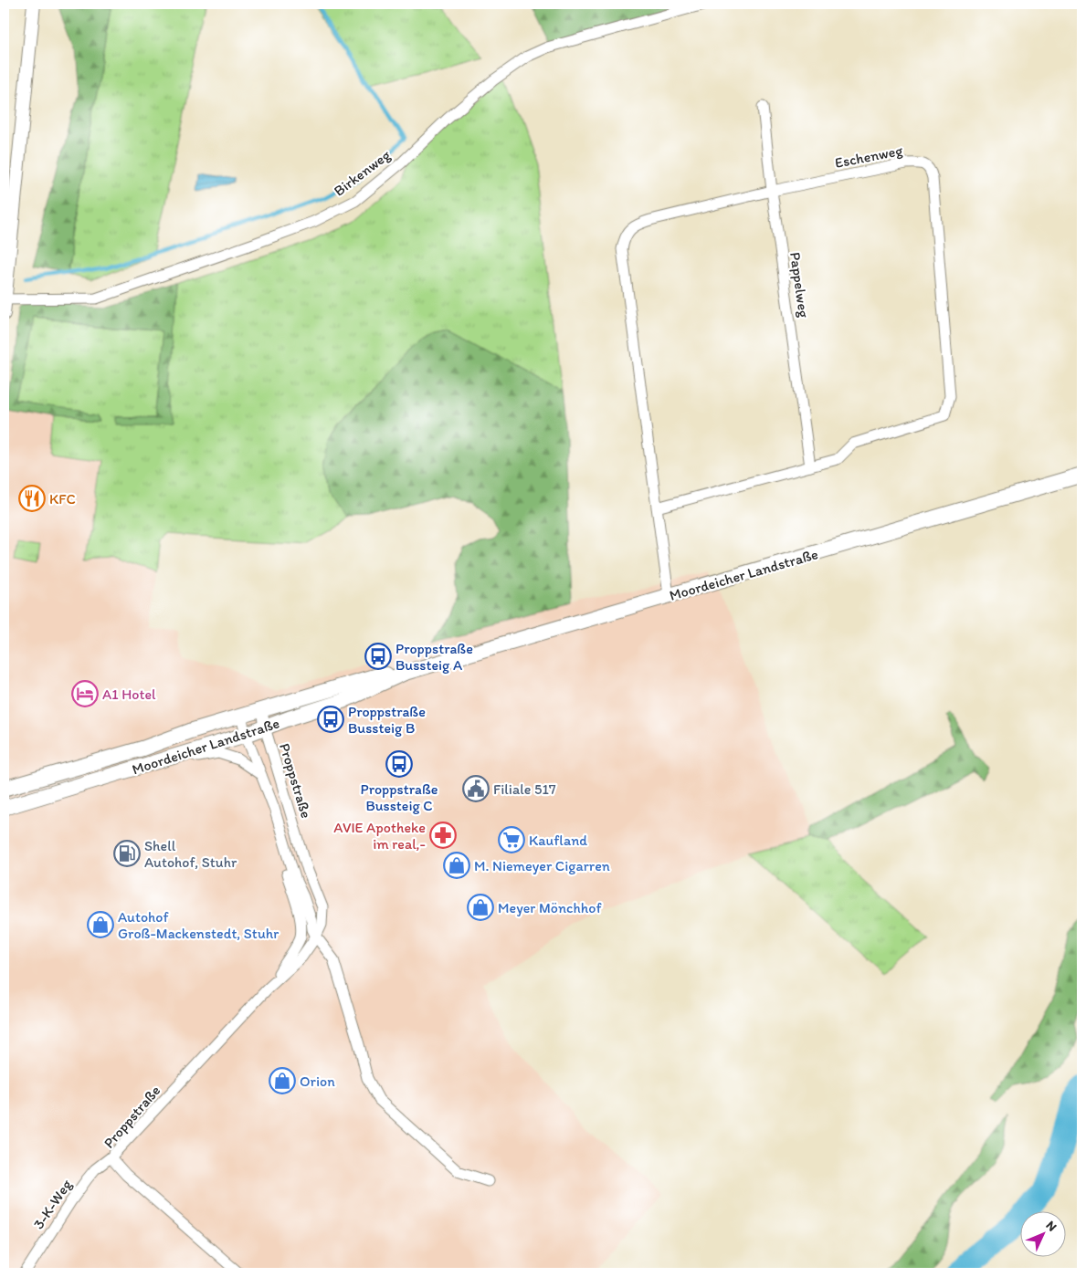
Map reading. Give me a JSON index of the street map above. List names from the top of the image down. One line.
{"streets":{"main road":["Moordeicher Landstraße"],"street":["Eschenweg","Birkenweg","Pappelweg","Proppstraße","3-K-Weg"]},"crossings":[["Eschenweg","Pappelweg"],["Eschenweg","Moordeicher Landstraße"],["Moordeicher Landstraße","Proppstraße"],["Proppstraße","3-K-Weg"]],"places":{"restaurant":["KFC"],"bus stop":["Proppstraße Bussteig A","Proppstraße Bussteig B","Proppstraße Bussteig C"],"hotel":["A1 Hotel"],"public building":["Filiale 517"],"pharmacy":["AVIE Apotheke im real,-"],"supermarket":["Kaufland"],"fuel station":["Shell Autohof, Stuhr"],"shop":["M. Niemeyer Cigarren","Meyer Mönchhof","Autohof Groß-Mackenstedt, Stuhr","Orion"]},"north":"top right"}
